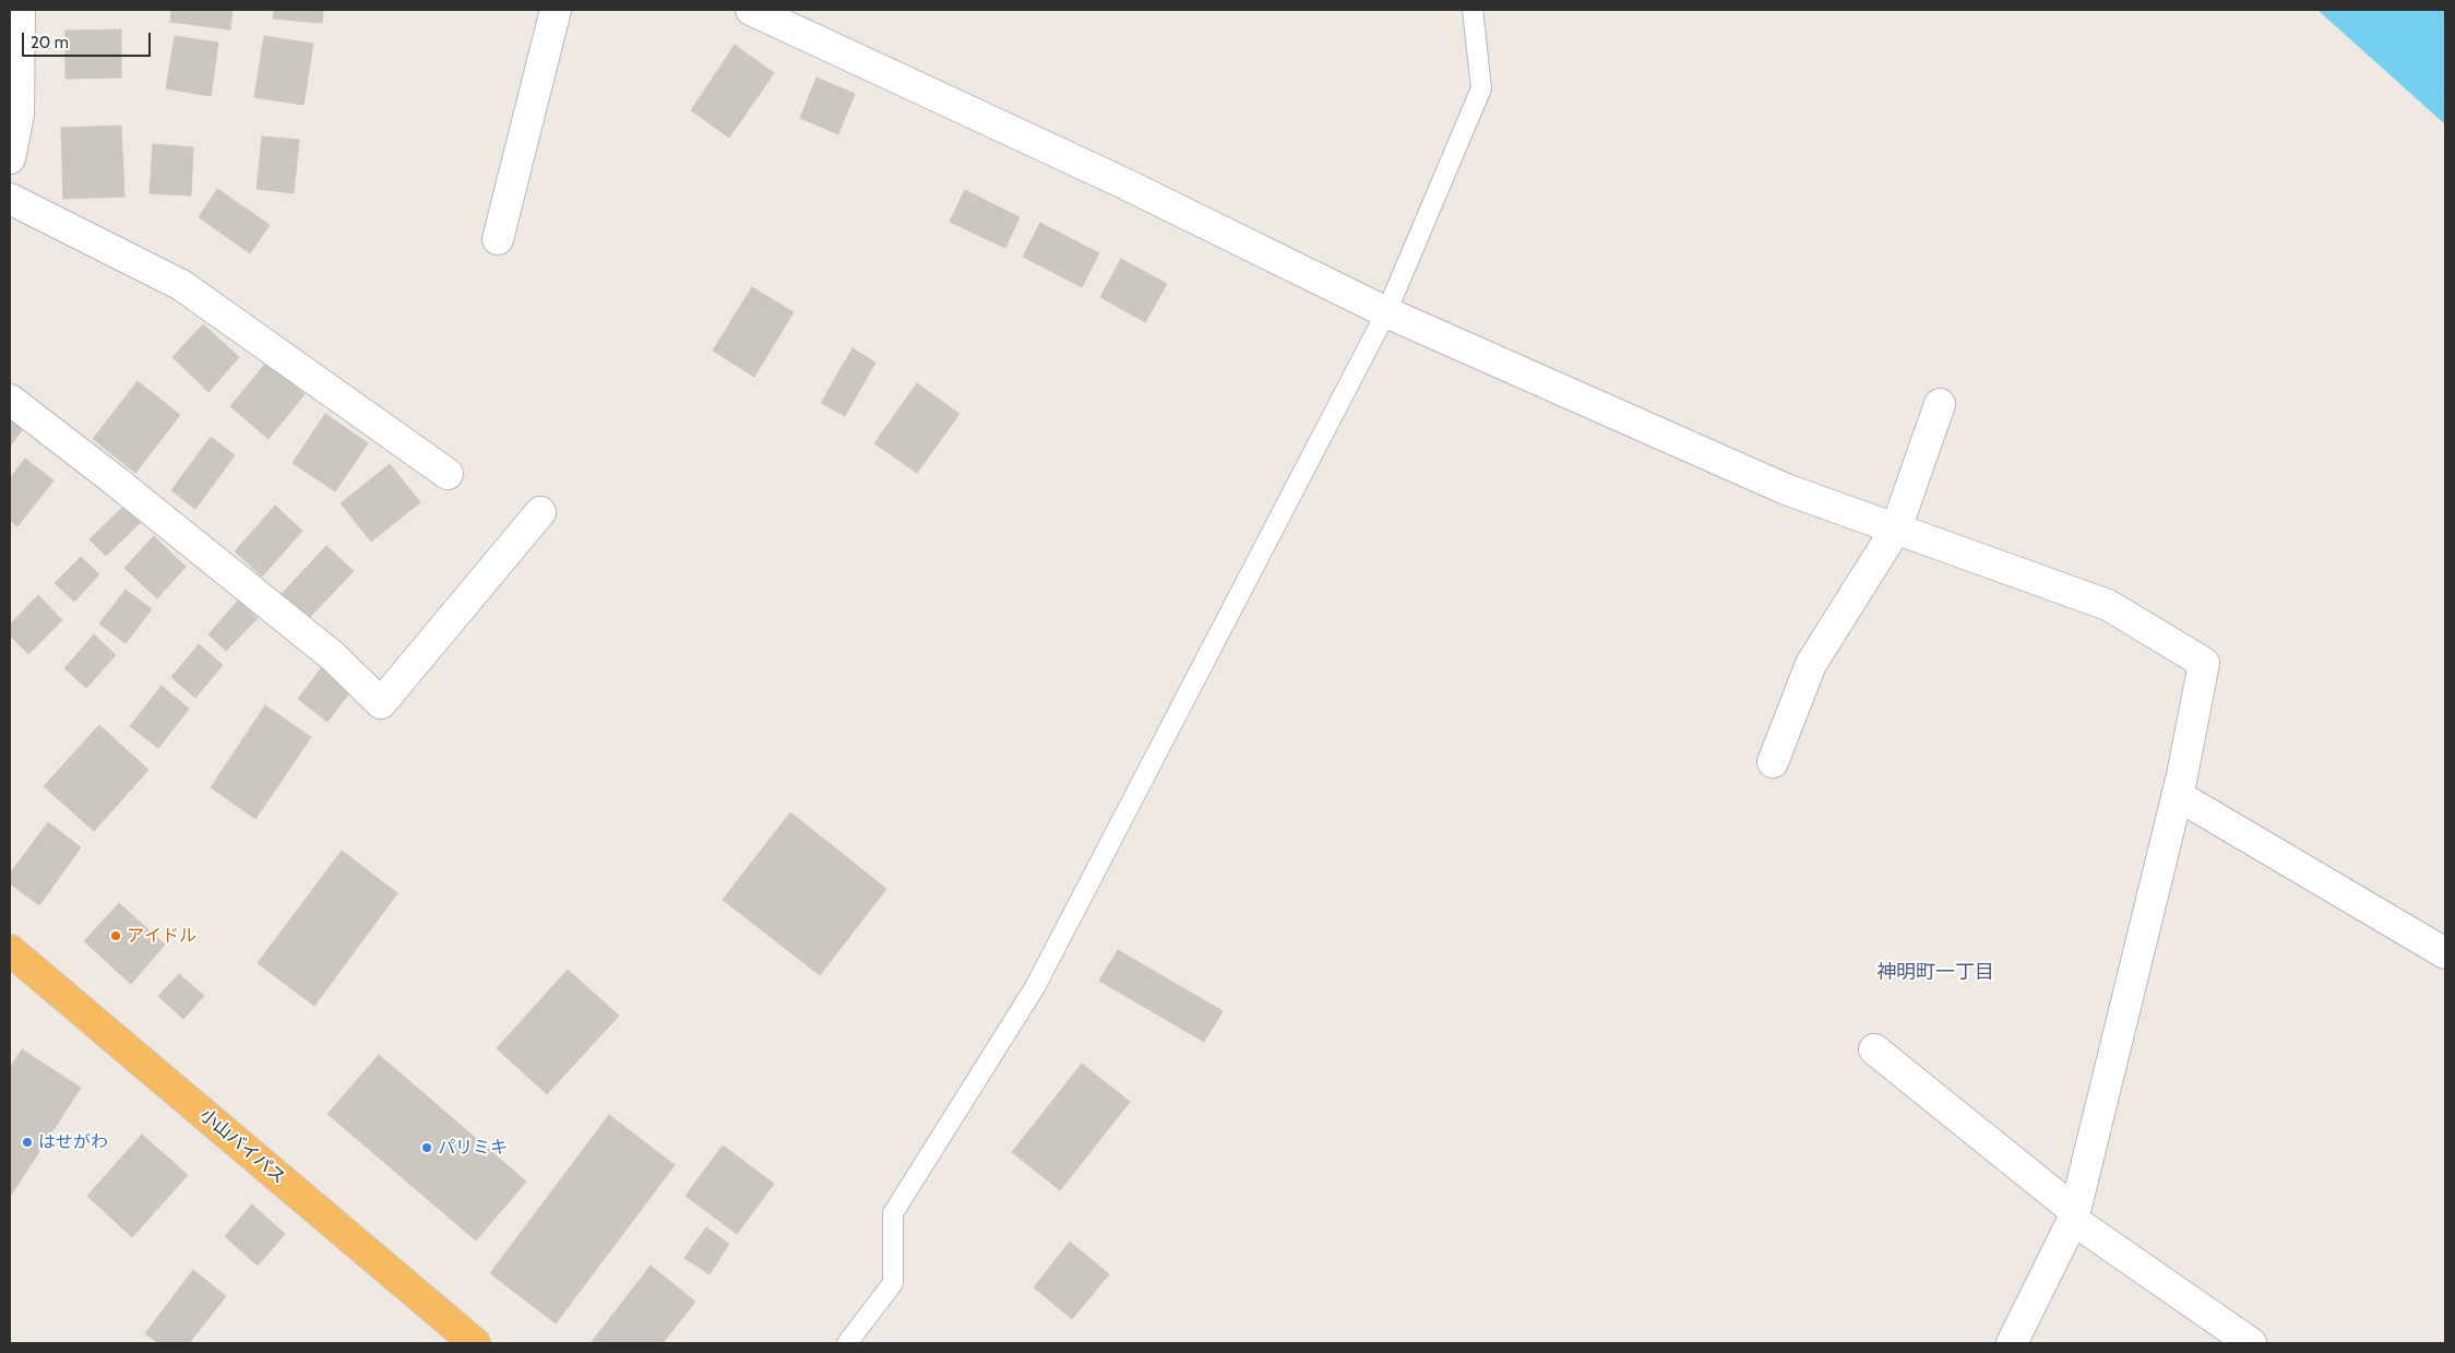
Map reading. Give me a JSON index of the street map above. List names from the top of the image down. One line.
{"streets":{"highway":["小山バイパス"]},"districts":["神明町一丁目"],"places":["アイドル","はせがわ","パリミキ"],"scale_bar":"20 m"}
